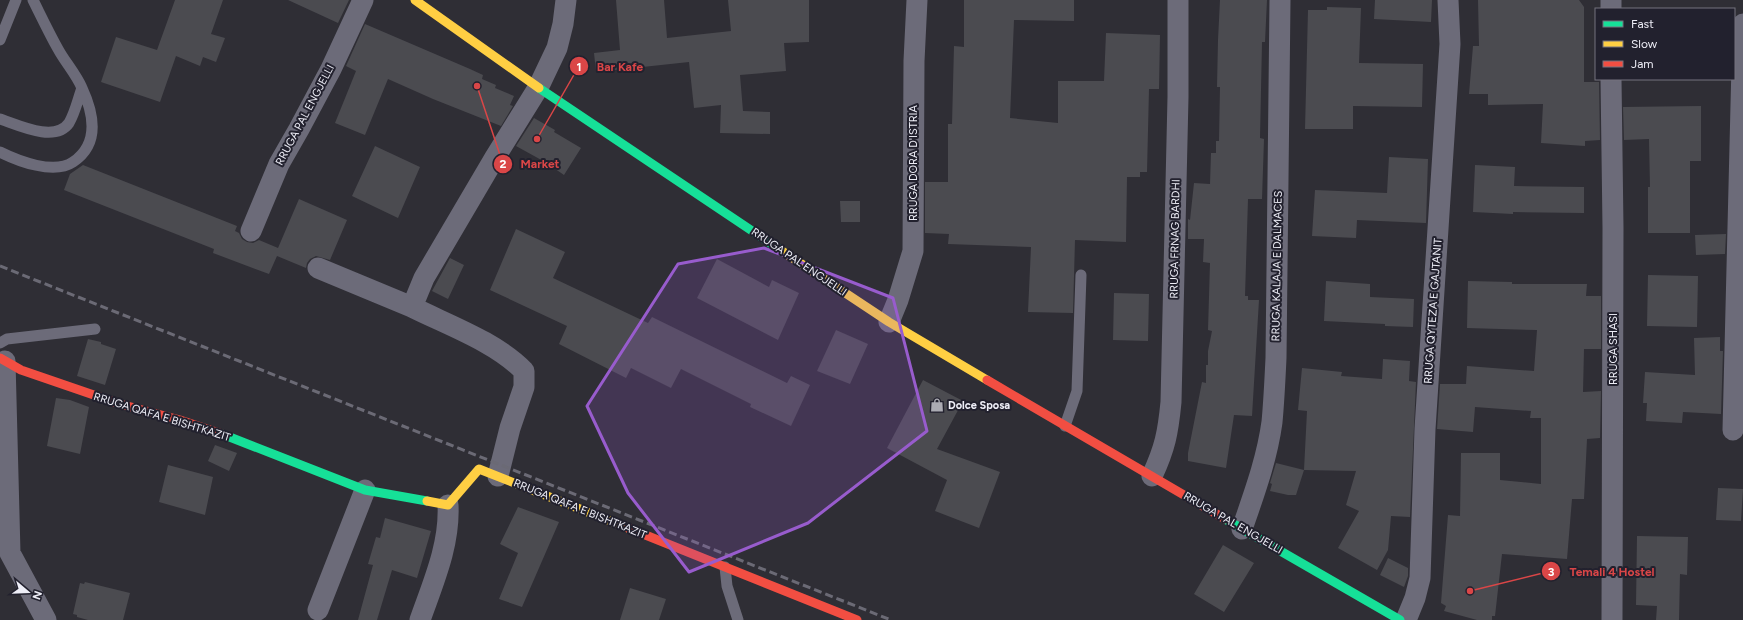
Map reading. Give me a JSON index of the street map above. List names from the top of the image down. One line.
{"streets":{"main road":["RRUGA PAL ENGJELLI","RRUGA QAFA E BISHTKAZIT"],"street":["RRUGA DORA D'ISTRIA","RRUGA FRNAG BARDHI","RRUGA KALAJA E DALMACES","RRUGA QYTEZA E GAJTANIT","RRUGA SHASI"]},"crossings":[["RRUGA PAL ENGJELLI","RRUGA DORA D'ISTRIA"],["RRUGA PAL ENGJELLI","RRUGA FRNAG BARDHI"],["RRUGA PAL ENGJELLI","RRUGA KALAJA E DALMACES"]],"places":{"other":["Market","Bar Kafe","Temali 4 Hostel"],"shop":["Dolce Sposa"]},"legend":["Fast","Slow","Jam"],"north":"right"}
